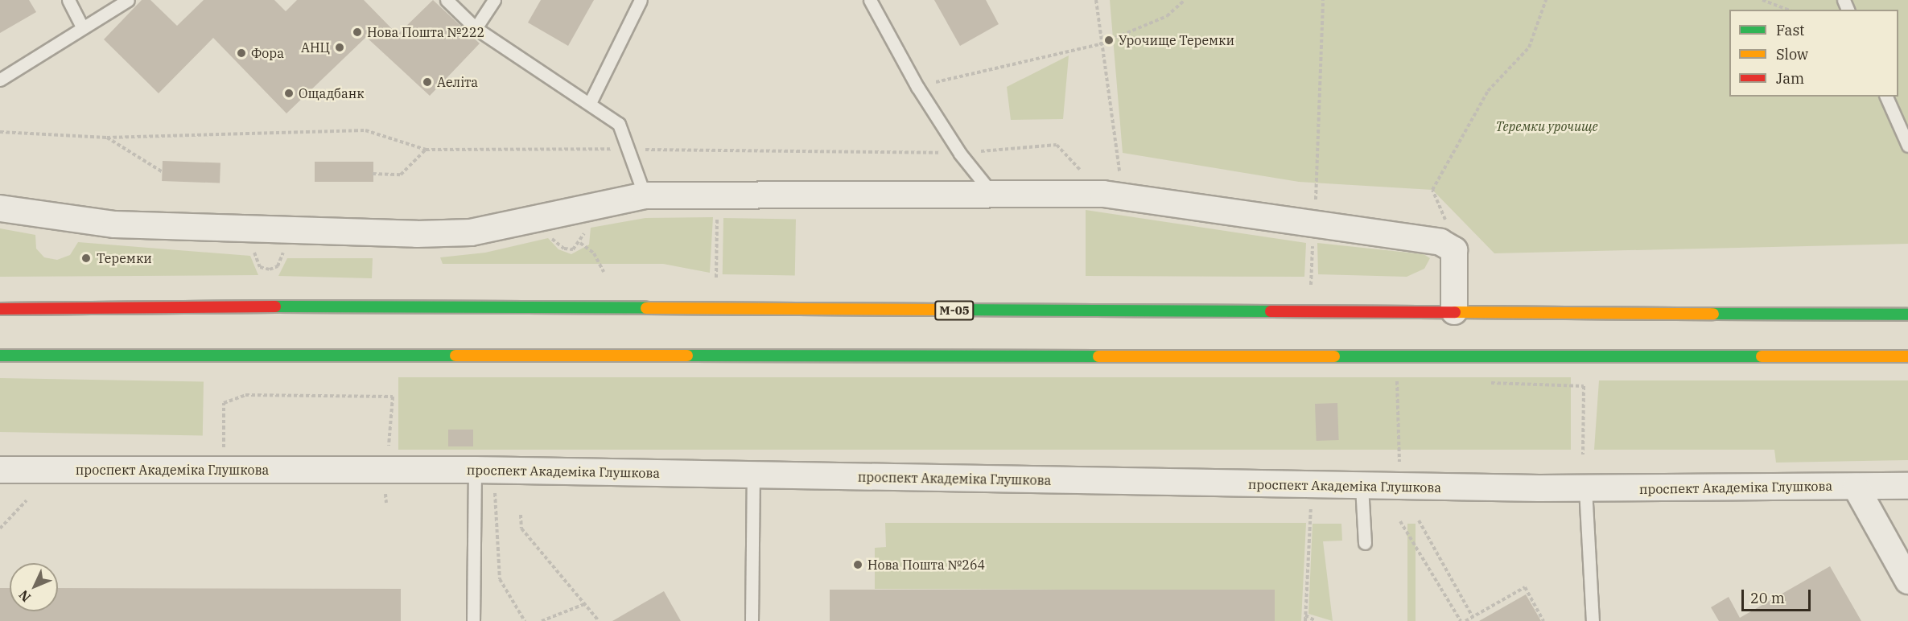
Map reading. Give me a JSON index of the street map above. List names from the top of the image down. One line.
{"streets":{"highway":["М-05"],"street":["проспект Академіка Глушкова"]},"parks":["Теремки урочище"],"places":["Нова Пошта №222","Урочище Теремки","АНЦ","Фора","Аеліта","Ощадбанк","Теремки","Нова Пошта №264"],"legend":["Fast","Slow","Jam"],"scale_bar":"20 m","north":"bottom left"}
